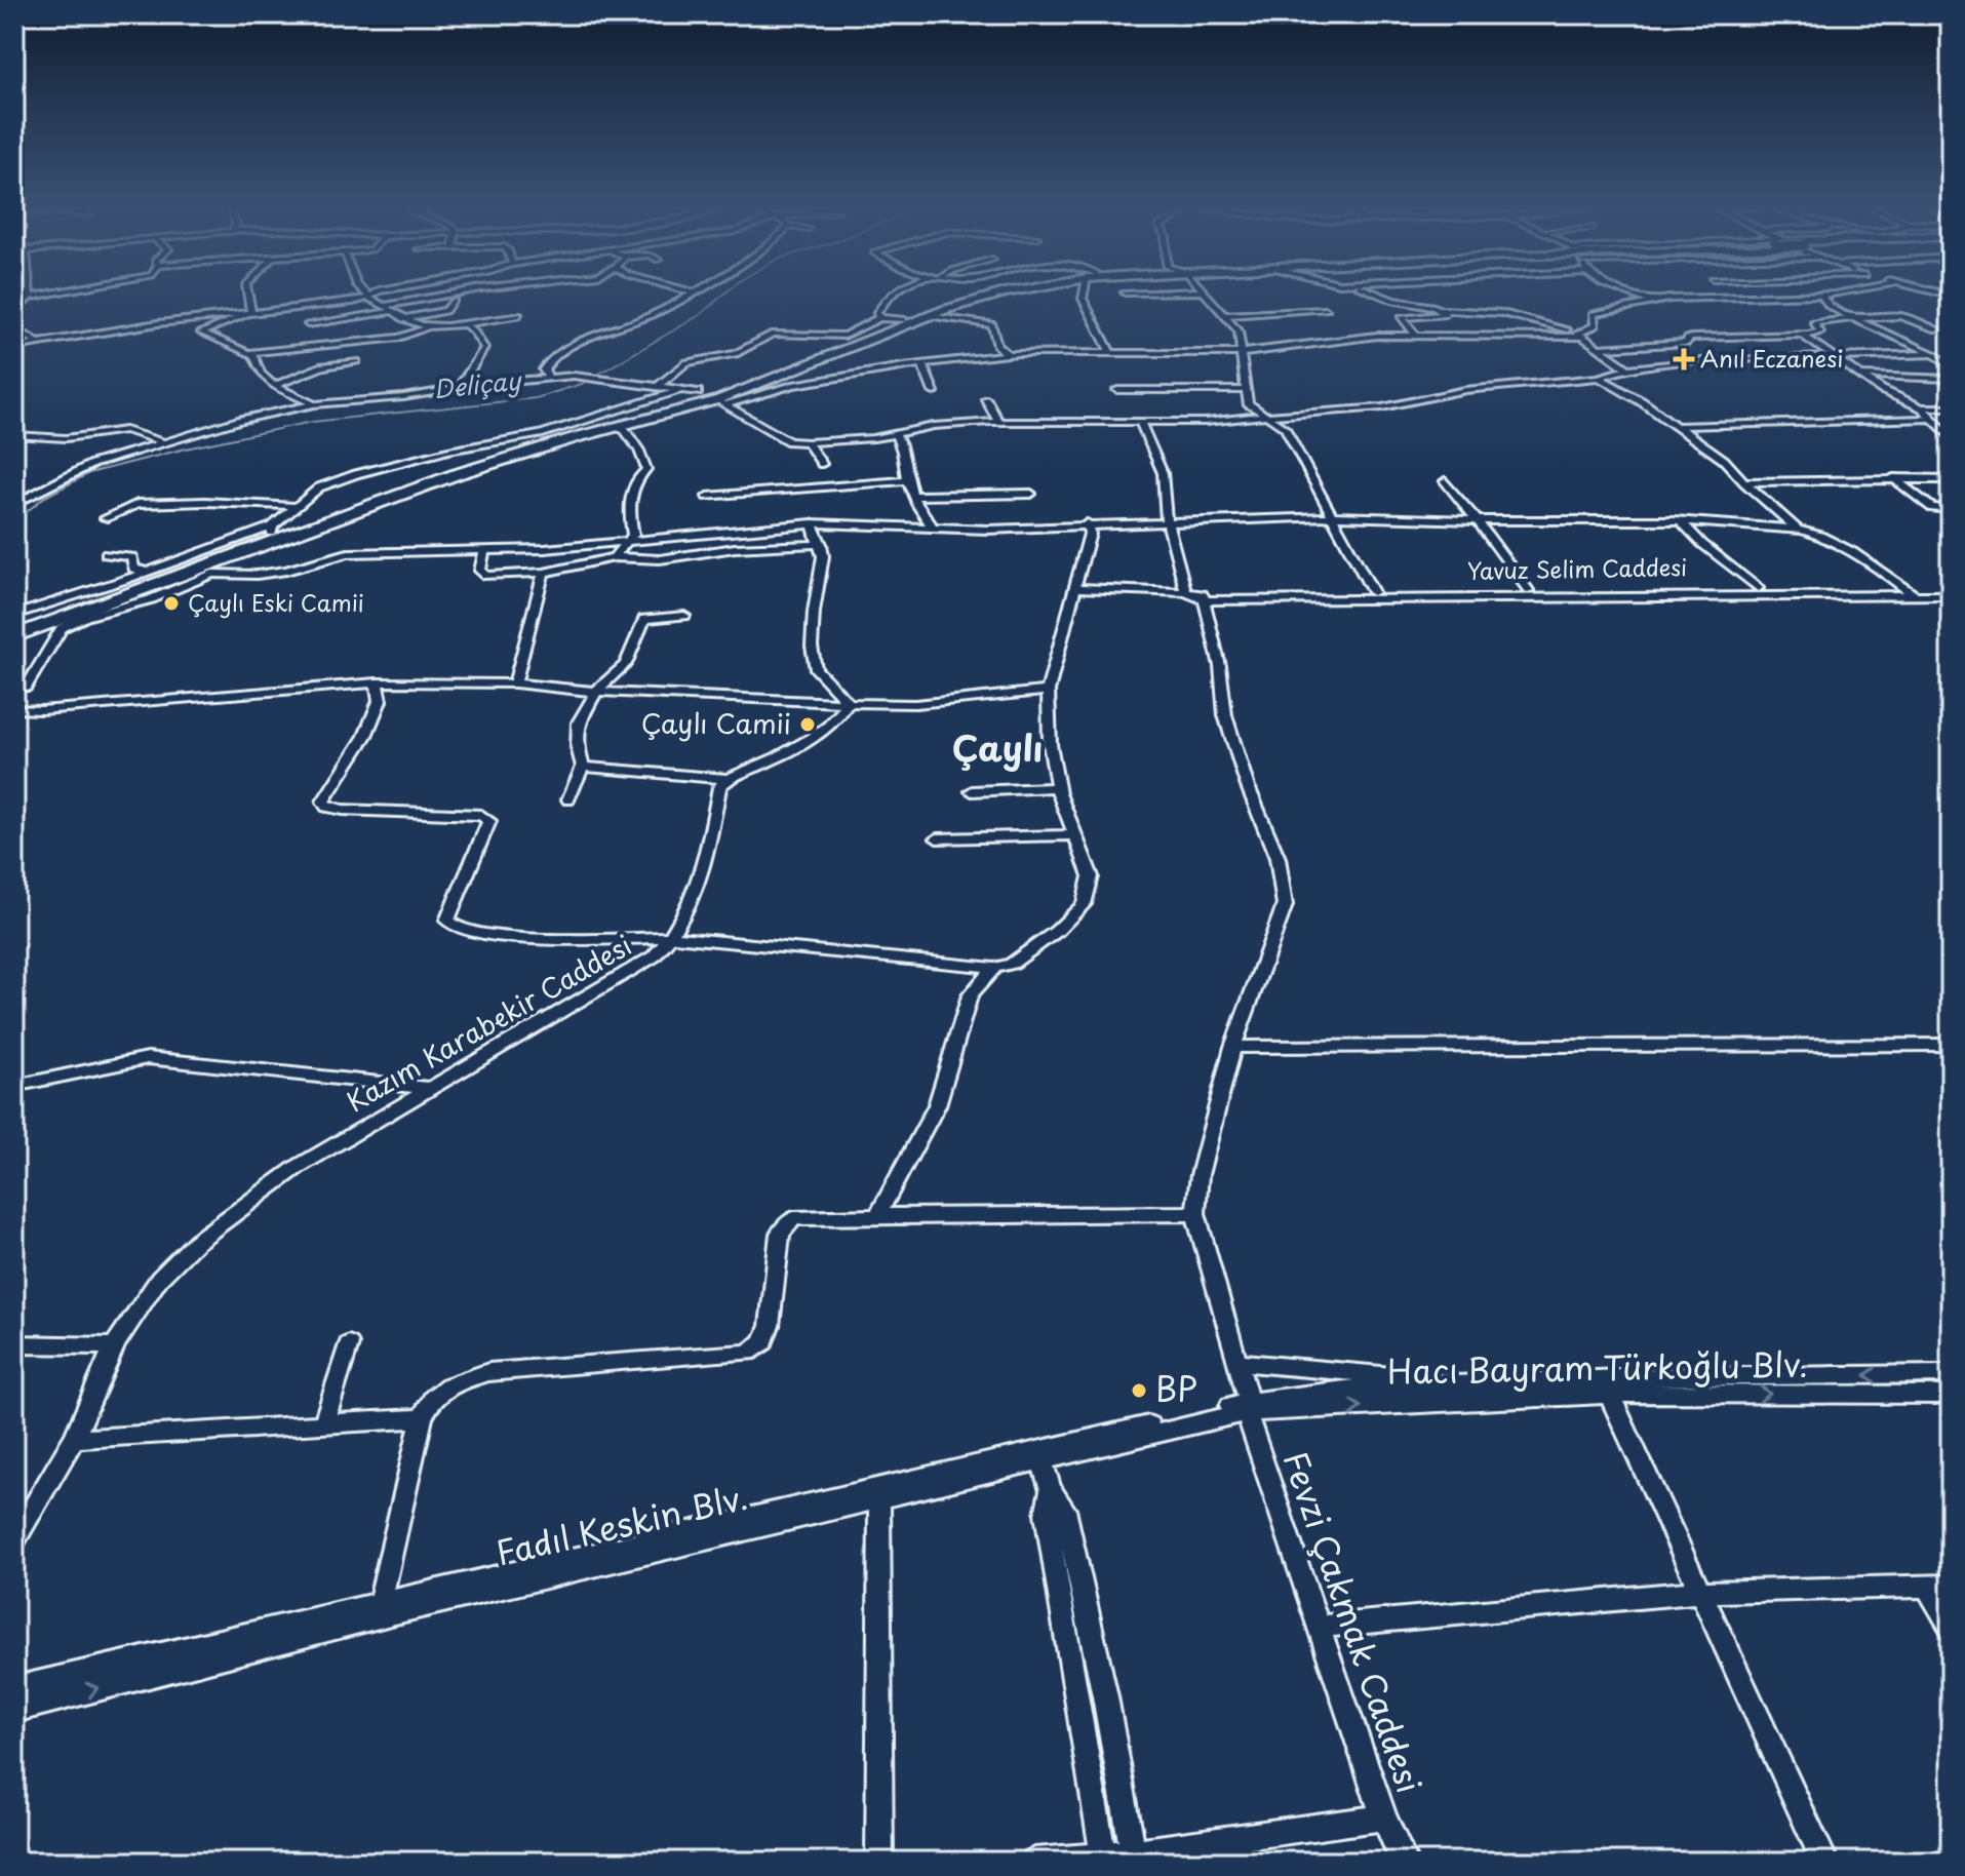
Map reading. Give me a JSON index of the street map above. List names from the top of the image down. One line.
{"streets":{"street":["Yavuz Selim Caddesi","Kazım Karabekir Caddesi","Hacı Bayram Türkoğlu Blv.","Fadıl Keskin Blv.","Fevzi Çakmak Caddesi"]},"crossings":[["Hacı Bayram Türkoğlu Blv.","Fadıl Keskin Blv."],["Hacı Bayram Türkoğlu Blv.","Fevzi Çakmak Caddesi"],["Fadıl Keskin Blv.","Fevzi Çakmak Caddesi"]],"districts":["Çaylı"],"water":["Deliçay"],"places":{"health":["Anıl Eczanesi"],"other":["Çaylı Eski Camii","Çaylı Camii","BP"]}}
